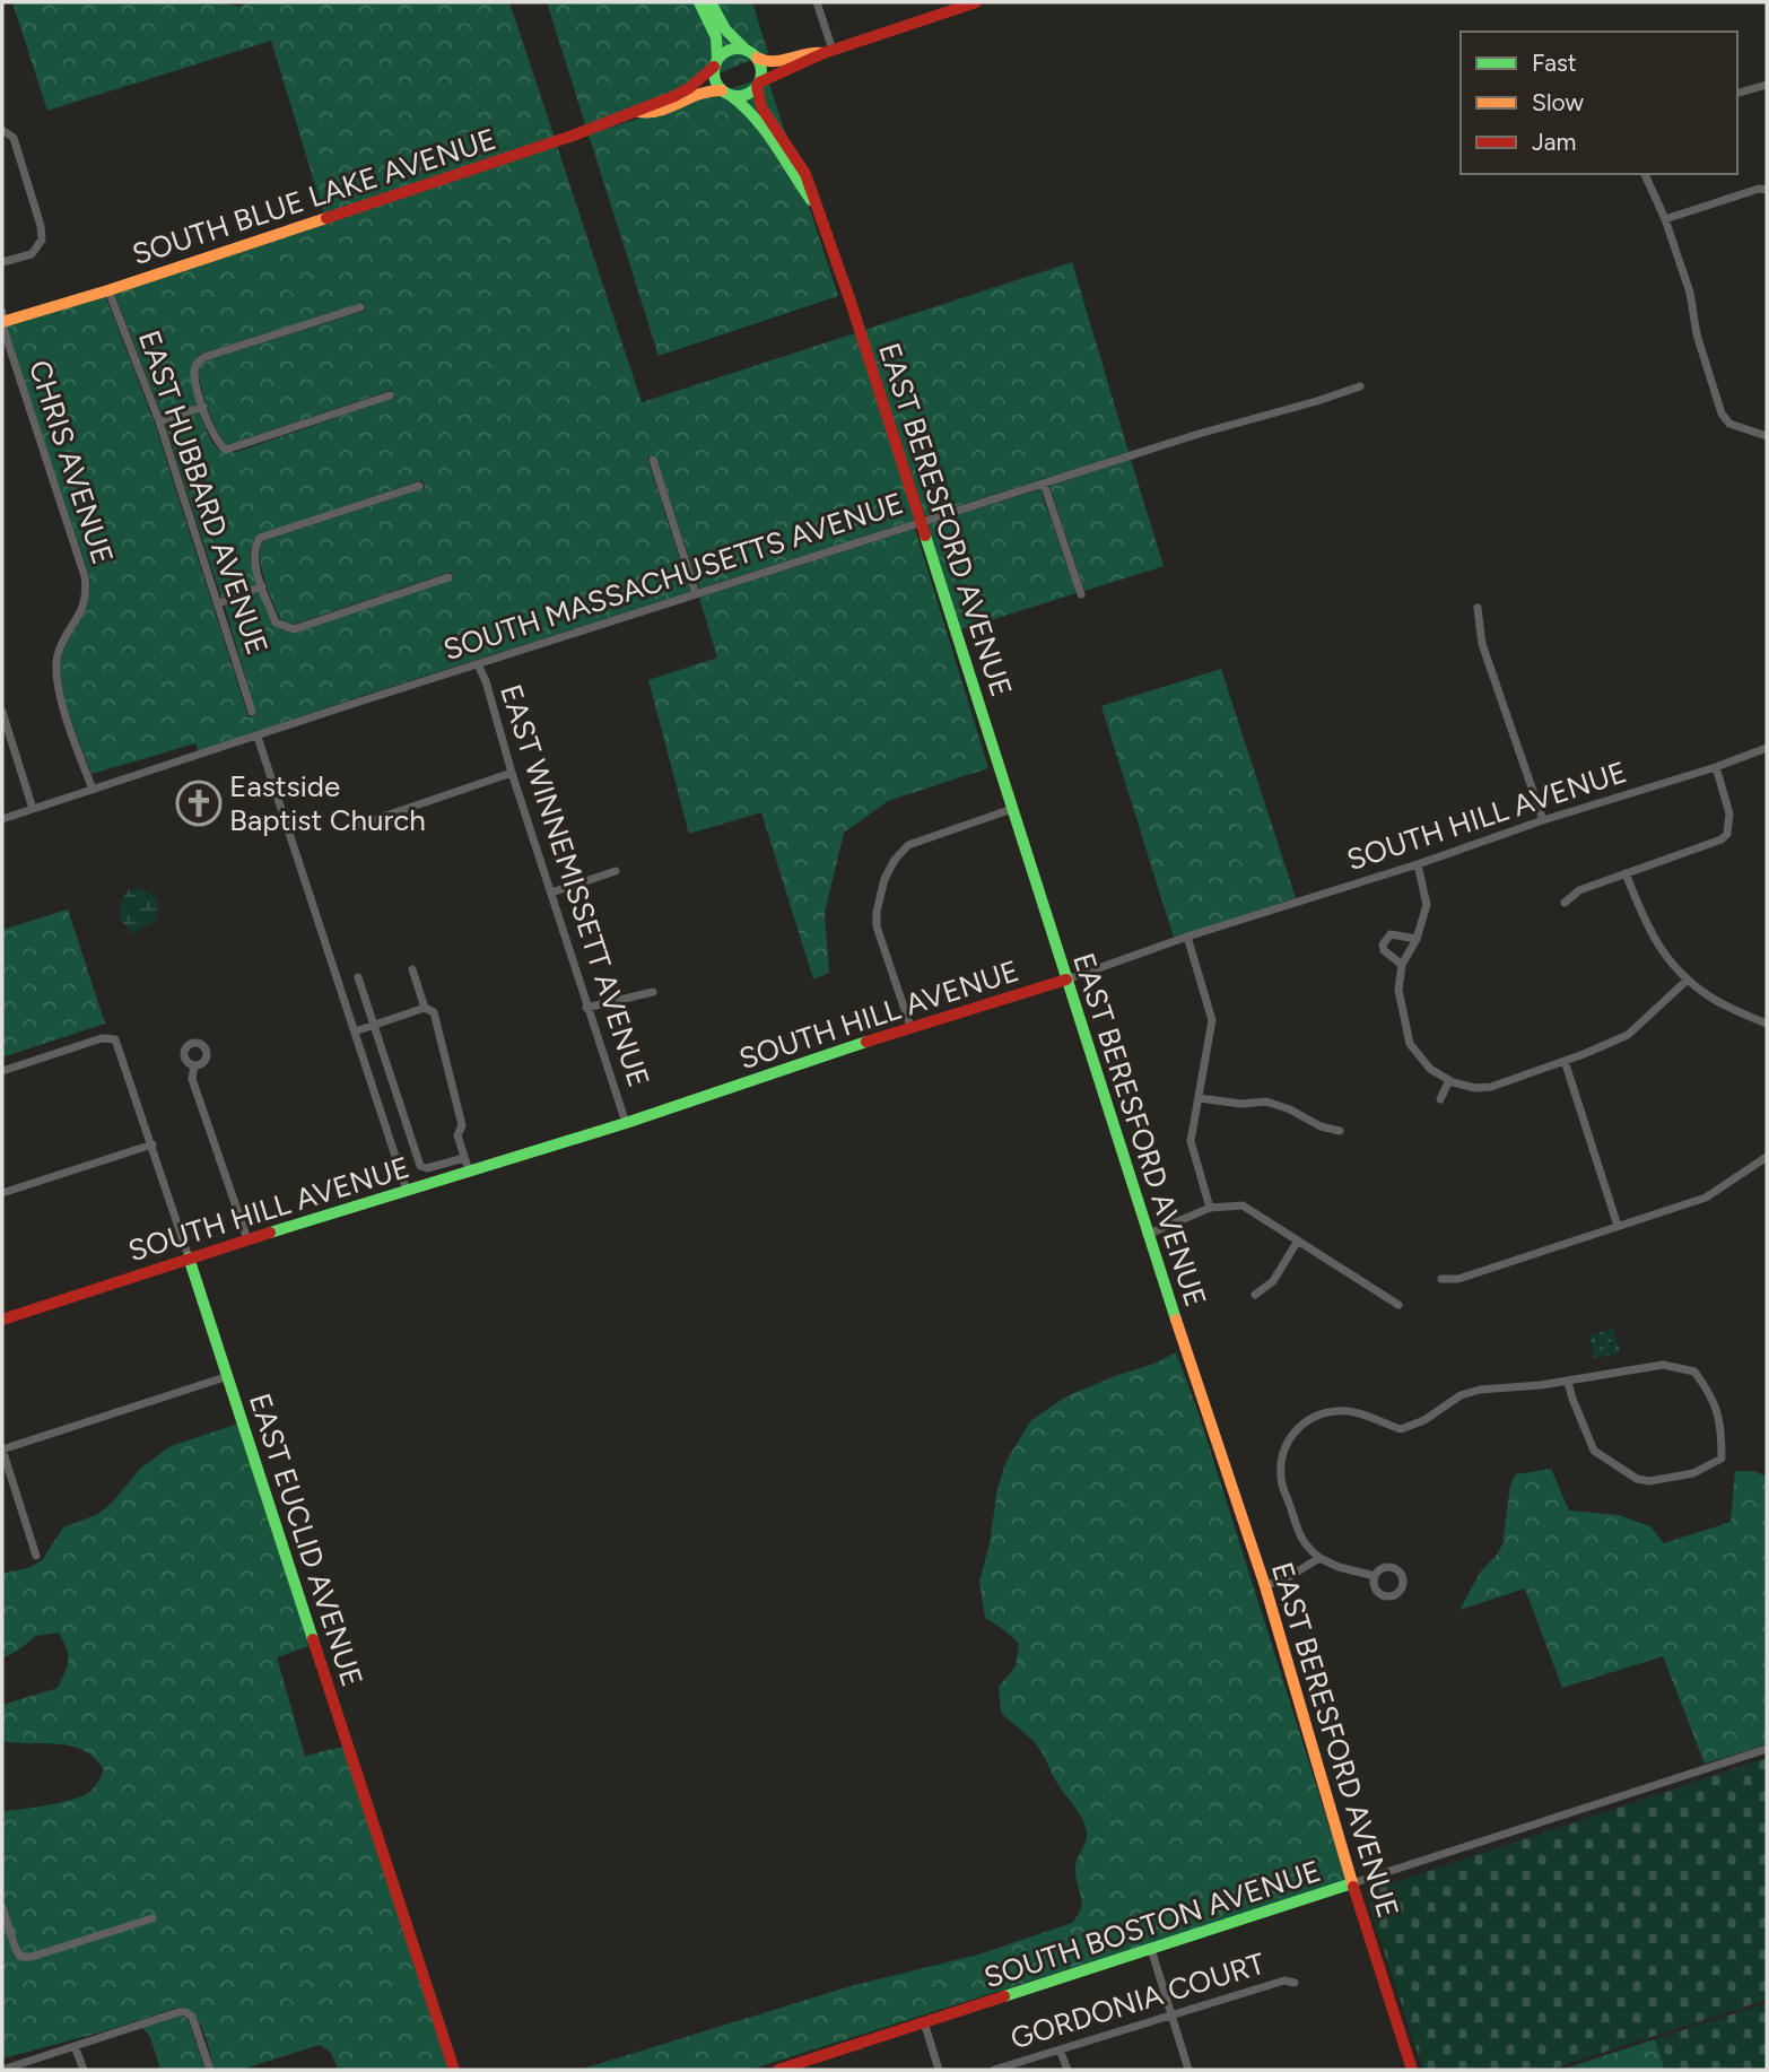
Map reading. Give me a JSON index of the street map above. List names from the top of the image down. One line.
{"streets":{"street":["SOUTH BLUE LAKE AVENUE","CHRIS AVENUE","EAST HUBBARD AVENUE","EAST BERESFORD AVENUE","SOUTH MASSACHUSETTS AVENUE","SOUTH HILL AVENUE","EAST WINNEMISSETT AVENUE","EAST EUCLID AVENUE","SOUTH BOSTON AVENUE","GORDONIA COURT"]},"crossings":[["SOUTH BLUE LAKE AVENUE","CHRIS AVENUE"],["SOUTH BLUE LAKE AVENUE","EAST HUBBARD AVENUE"],["SOUTH BLUE LAKE AVENUE","EAST BERESFORD AVENUE"],["CHRIS AVENUE","SOUTH MASSACHUSETTS AVENUE"],["EAST BERESFORD AVENUE","SOUTH MASSACHUSETTS AVENUE"],["EAST BERESFORD AVENUE","SOUTH HILL AVENUE"],["EAST BERESFORD AVENUE","SOUTH BOSTON AVENUE"],["SOUTH MASSACHUSETTS AVENUE","EAST WINNEMISSETT AVENUE"],["SOUTH HILL AVENUE","EAST WINNEMISSETT AVENUE"],["SOUTH HILL AVENUE","EAST EUCLID AVENUE"]],"places":{"church":["Eastside Baptist Church"]},"legend":["Fast","Slow","Jam"]}
